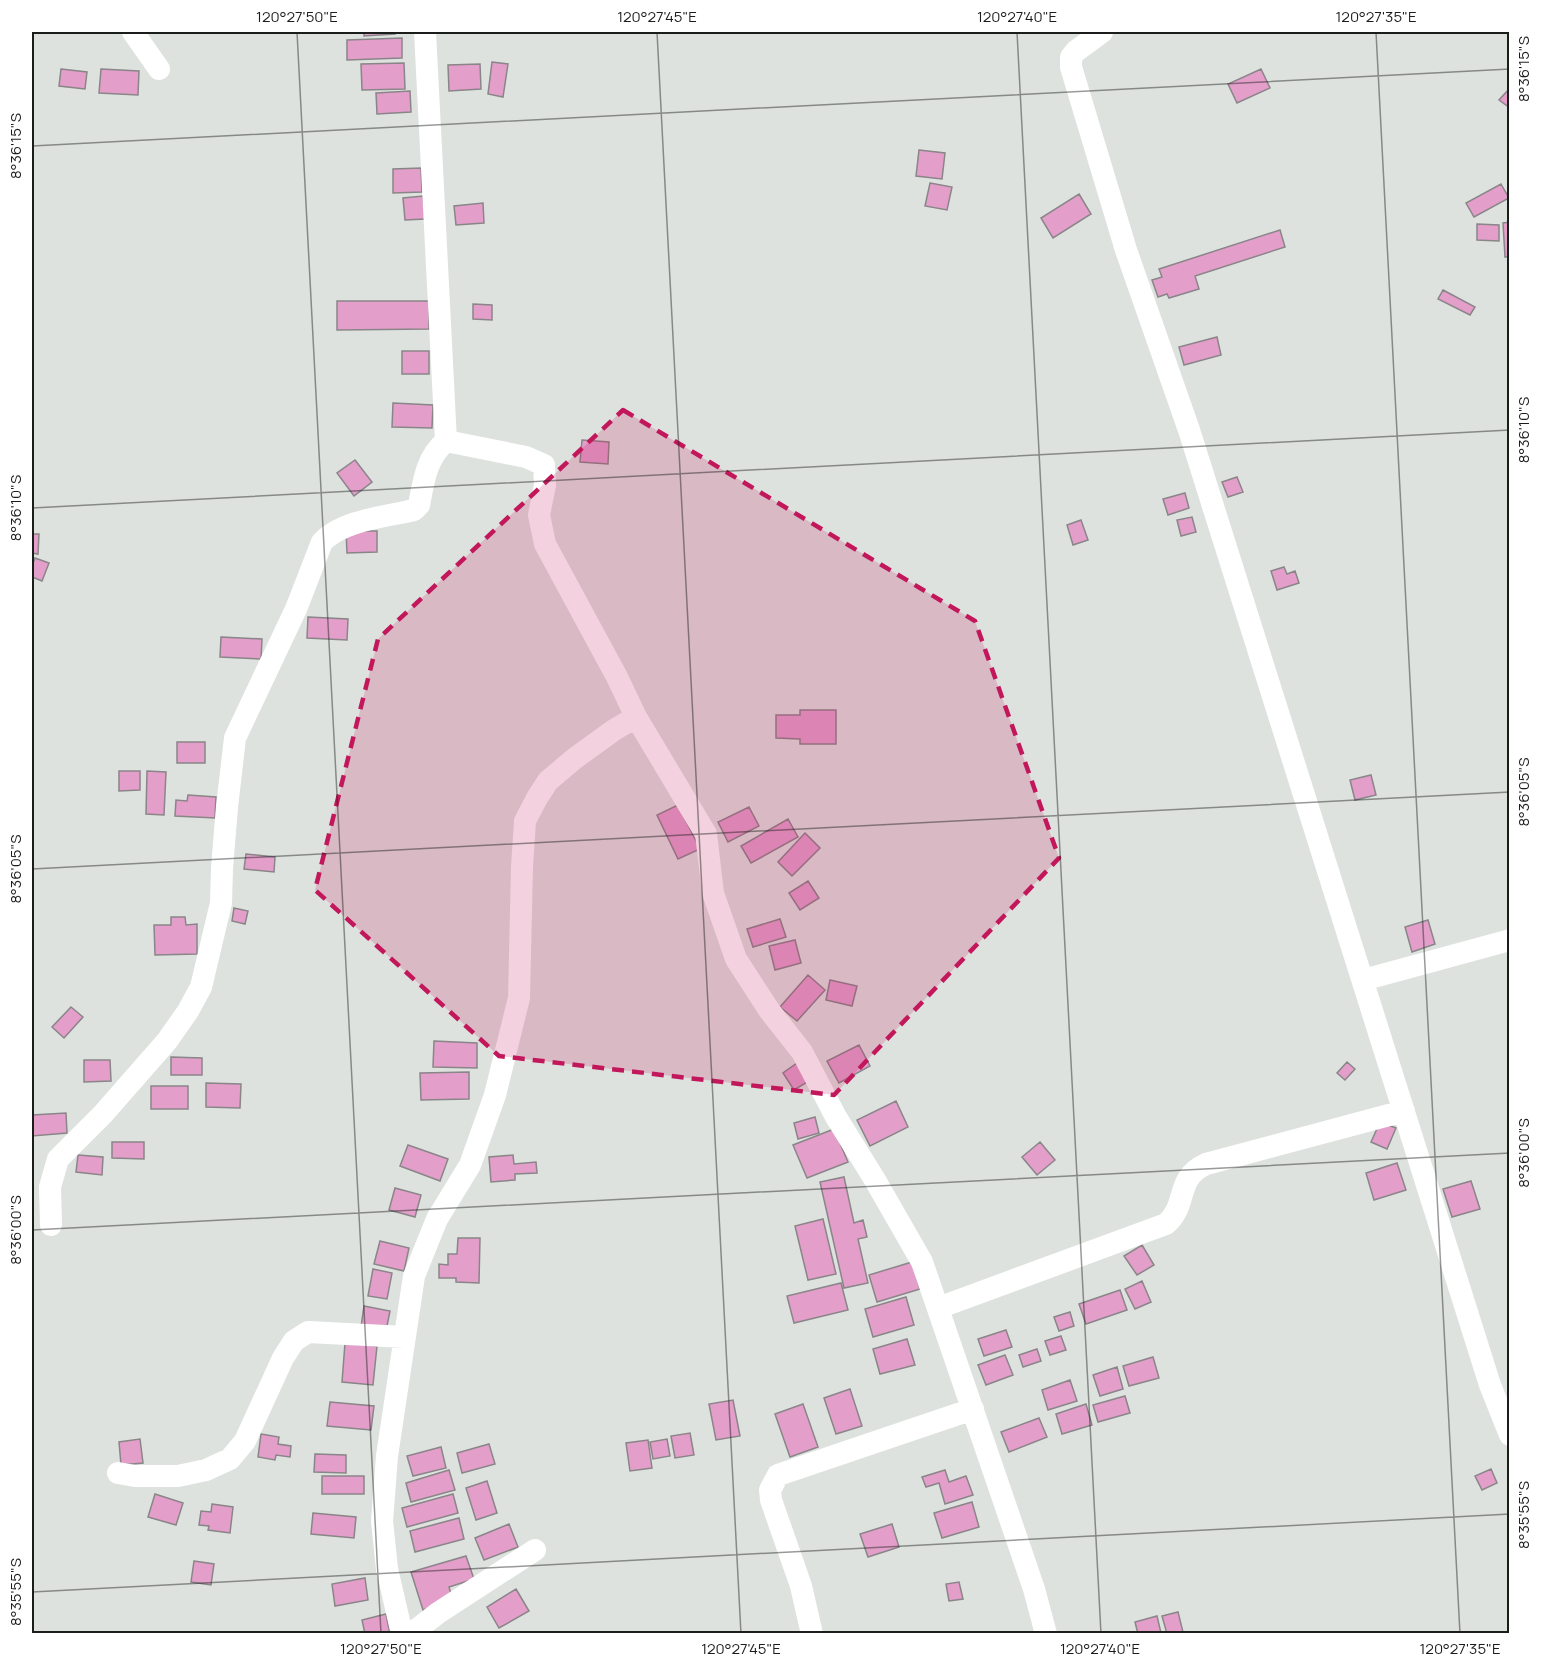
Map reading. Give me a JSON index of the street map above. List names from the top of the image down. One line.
{"coordinates":["120°27'50\"E","120°27'45\"E","120°27'40\"E","120°27'35\"E","8°36'15\"S","8°36'10\"S","8°36'05\"S","8°36'00\"S","8°35'55\"S"]}
